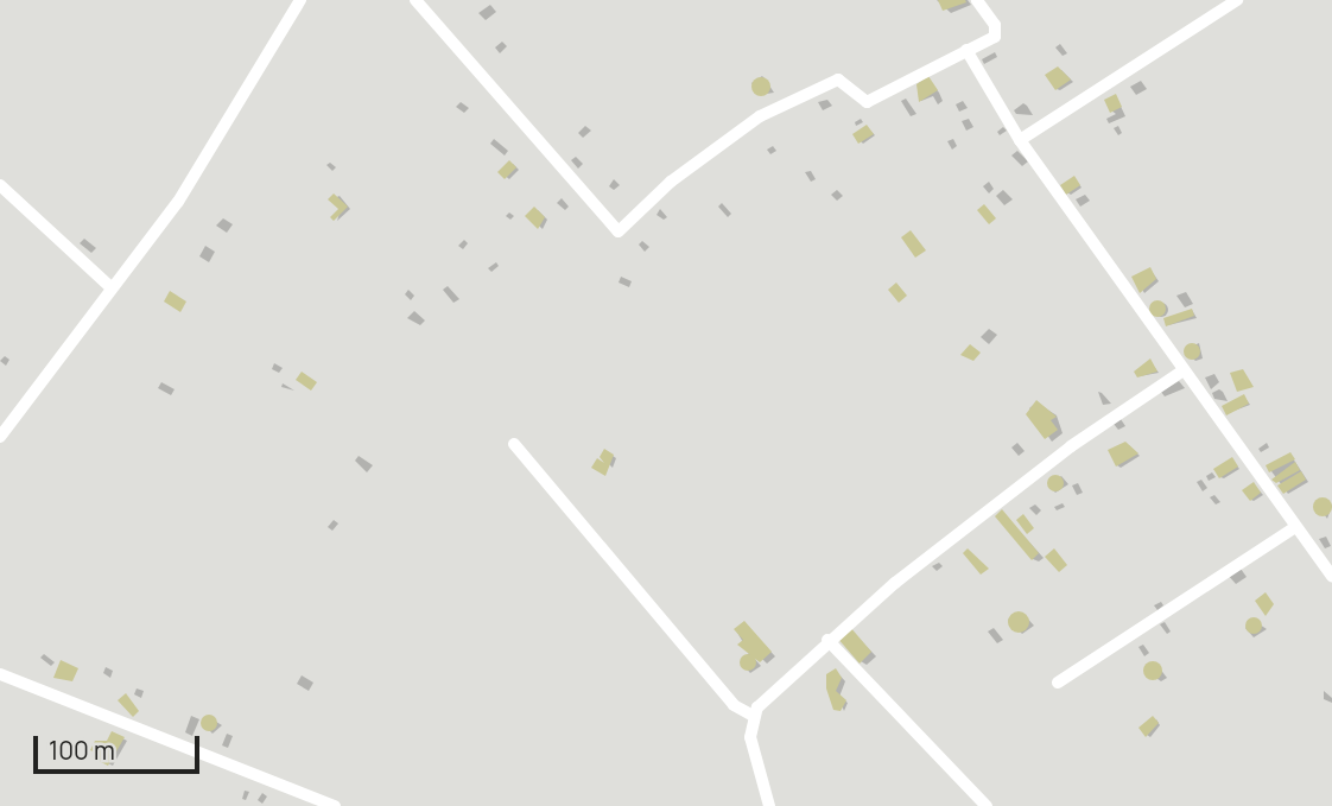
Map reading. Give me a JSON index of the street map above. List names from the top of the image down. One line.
{"scale_bar":"100 m"}
